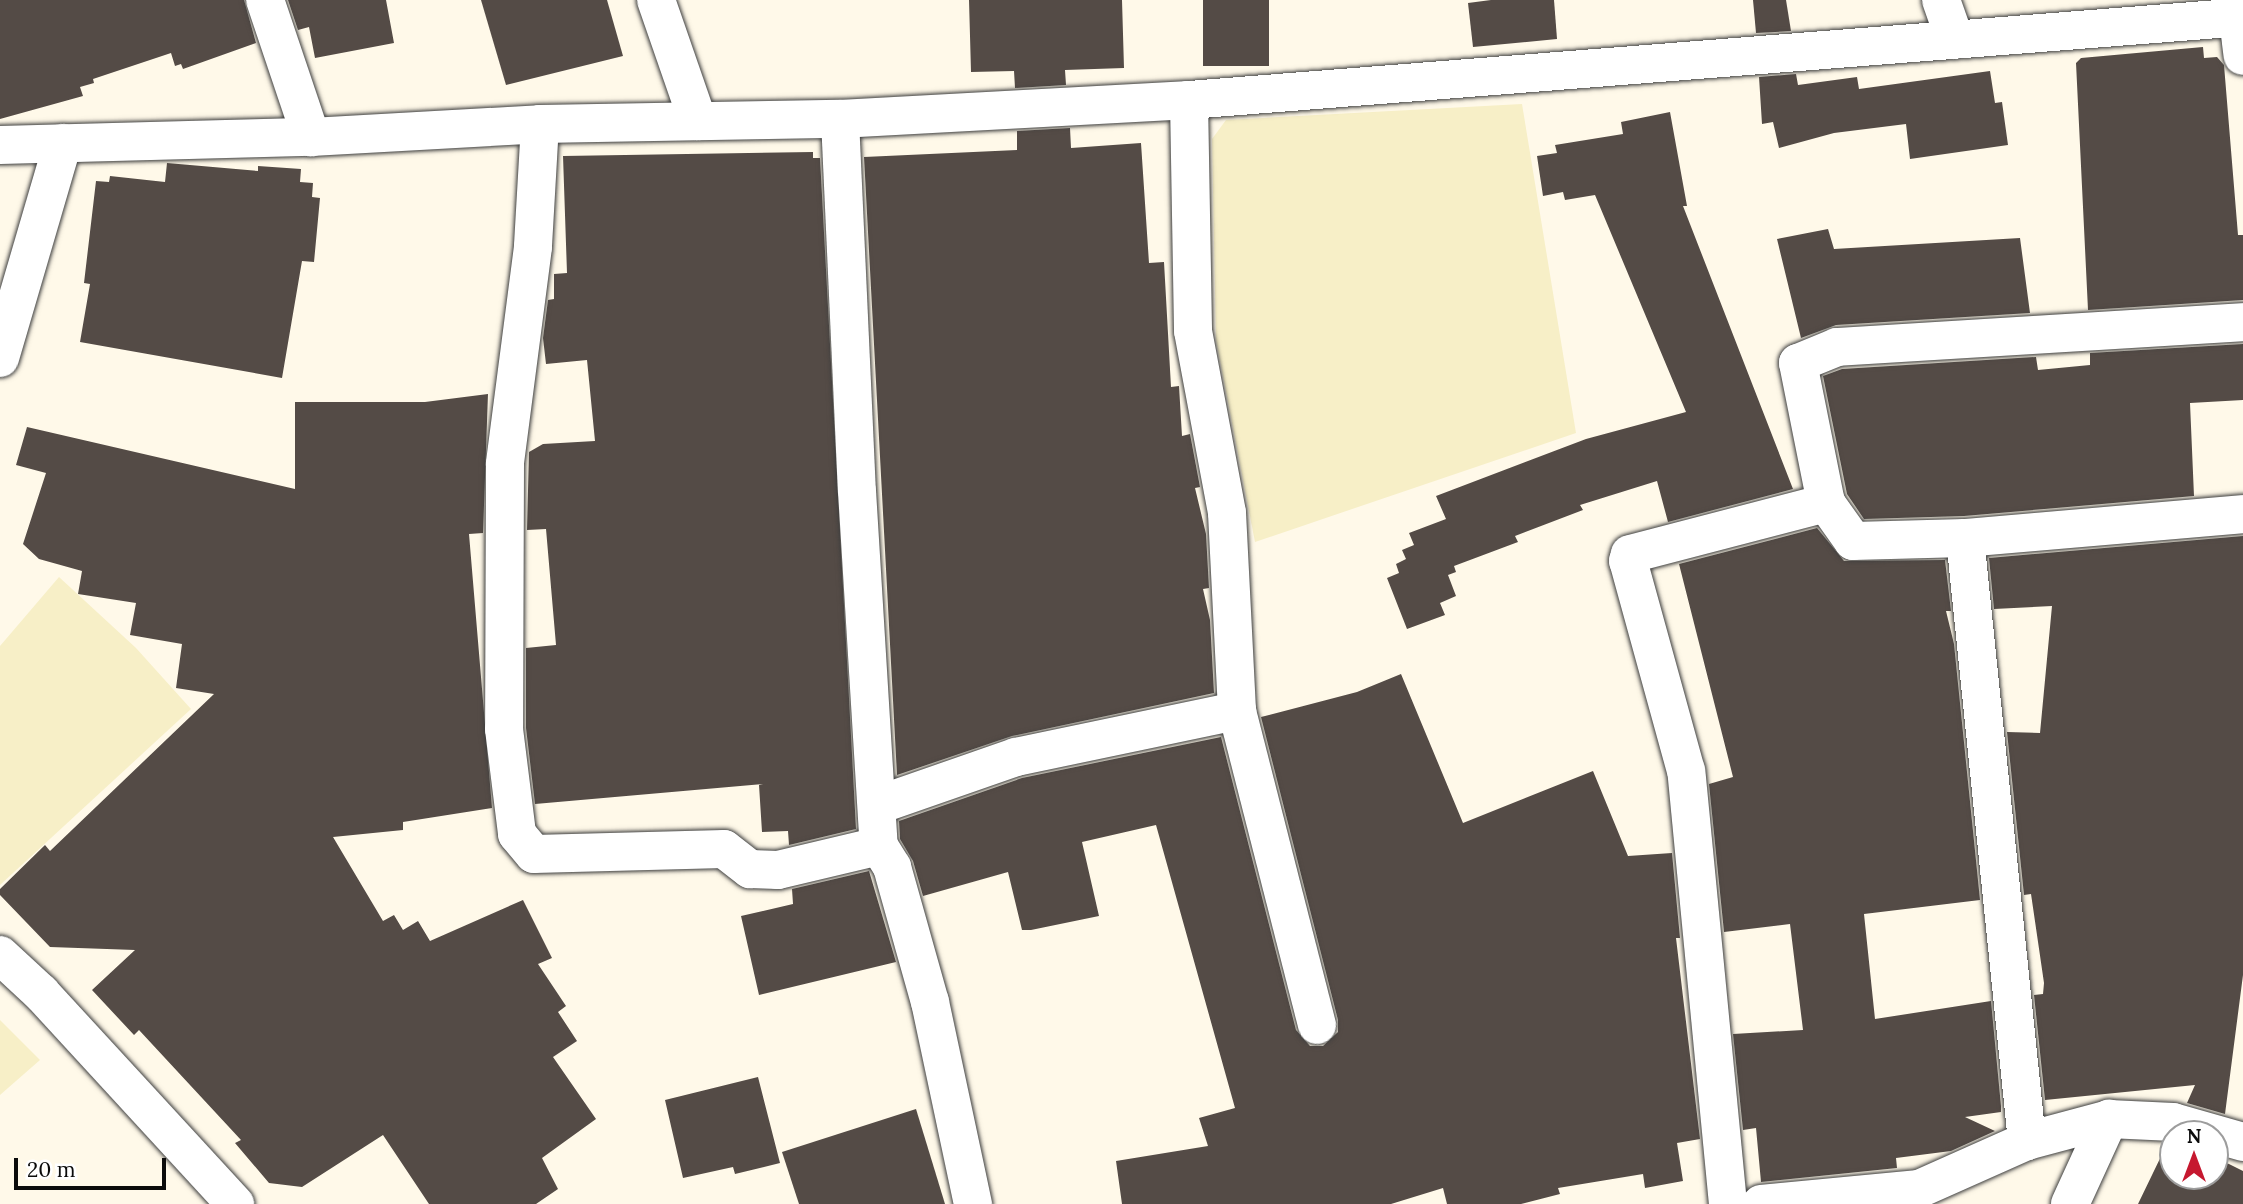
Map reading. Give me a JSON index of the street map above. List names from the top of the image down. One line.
{"scale_bar":"20 m","north":"top"}
